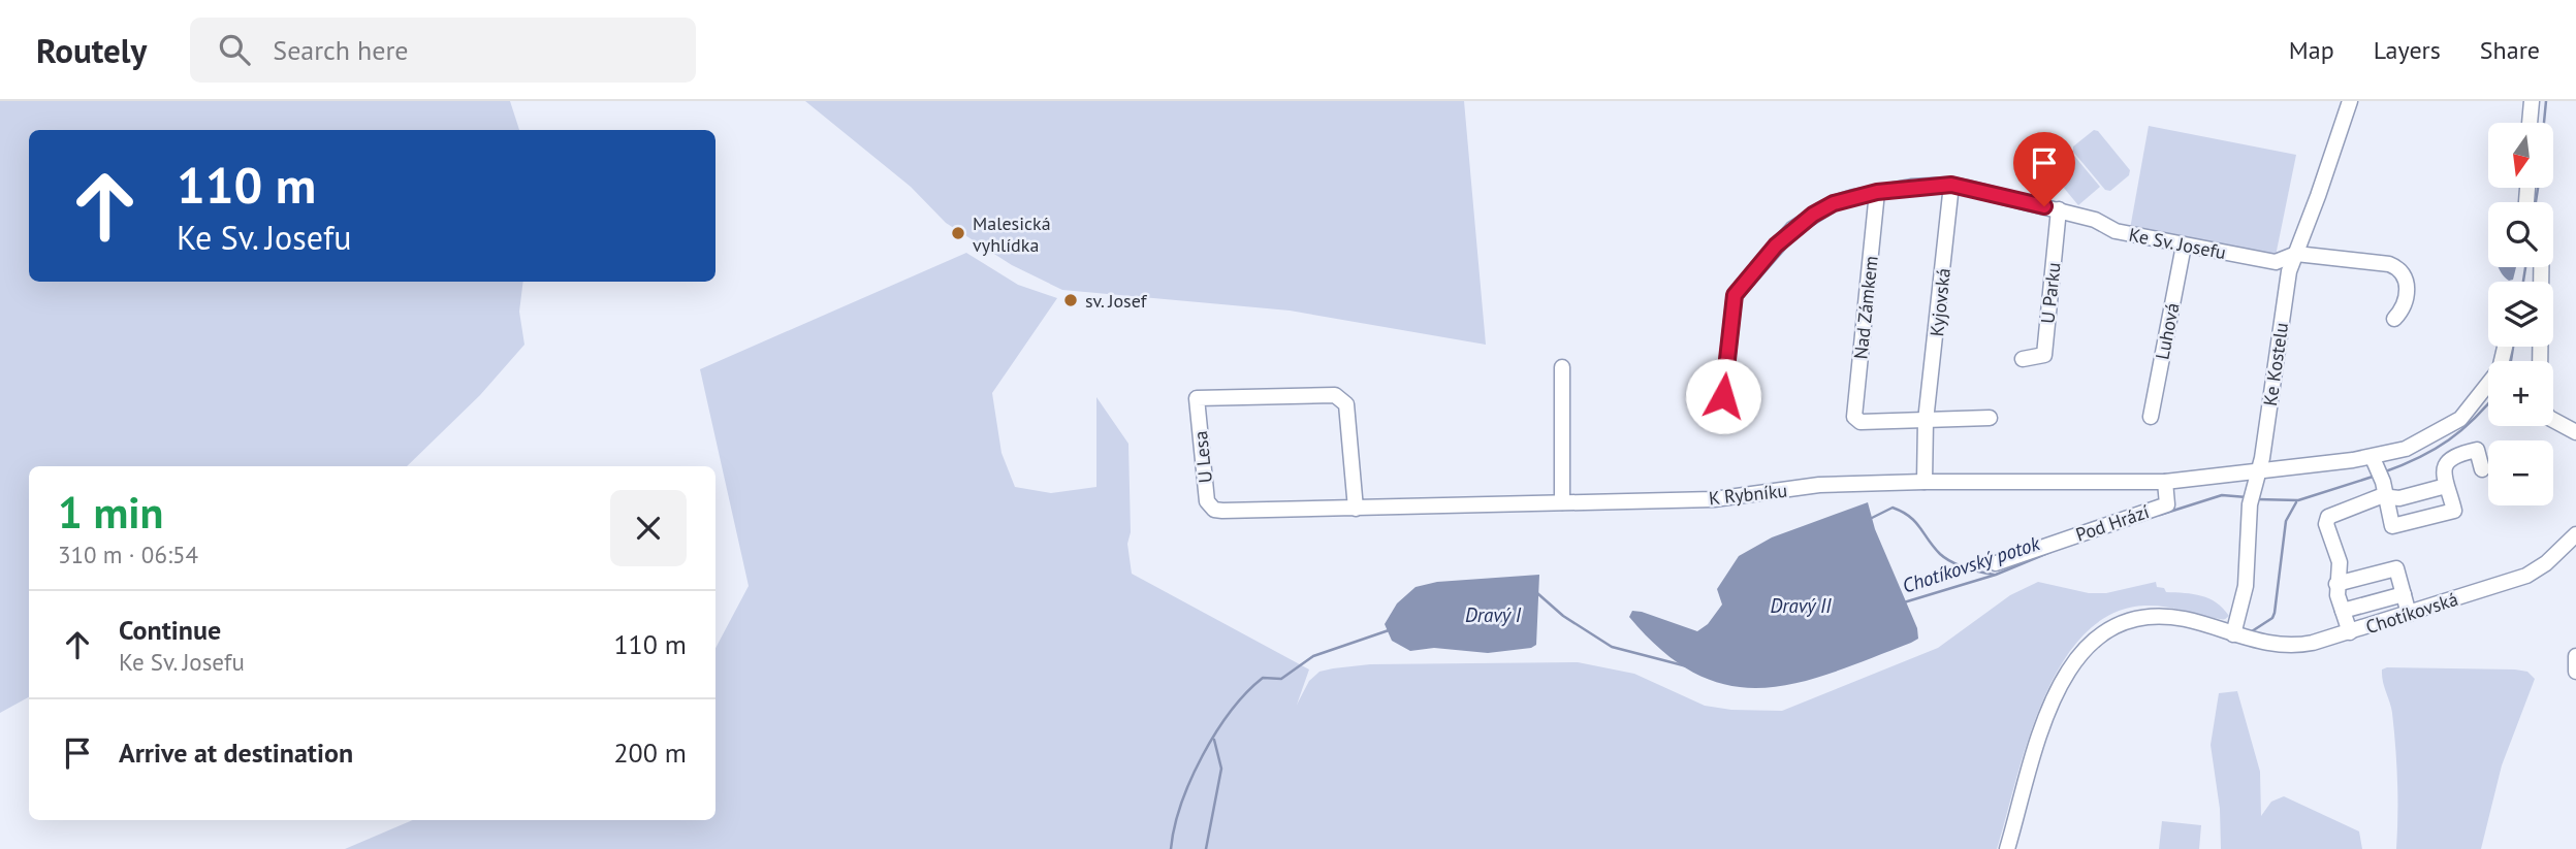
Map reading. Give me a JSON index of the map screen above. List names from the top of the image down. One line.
{"streets":{"street":["Ke Sv. Josefu","U Parku","Kyjovská","Nad Zámkem","Luhová","Ke Kostelu","U Lesa","K Rybníku","Pod Hrází","Chotíkovská"]},"crossings":[["Ke Sv. Josefu","U Parku"],["Ke Sv. Josefu","Kyjovská"],["Ke Sv. Josefu","Nad Zámkem"],["Ke Sv. Josefu","Luhová"],["Ke Sv. Josefu","Ke Kostelu"],["Kyjovská","Nad Zámkem"],["Kyjovská","K Rybníku"],["Ke Kostelu","K Rybníku"],["Ke Kostelu","Chotíkovská"],["U Lesa","K Rybníku"],["K Rybníku","Pod Hrází"]],"water":["Chotíkovský potok","Dravý II","Dravý I"],"places":["Malesická vyhlídka","sv. Josef"],"north":"bottom","page":{"header":"Routely","search":"Search here","nav":["Map","Layers","Share"],"map_buttons":["+","−"],"turn":["110 m","Ke Sv. Josefu"],"heading":["1 min","310 m · 06:54"],"list":[{"name":"Continue","note":"Ke Sv. Josefu","value":"110 m"},{"name":"Arrive at destination","value":"200 m"}]}}
